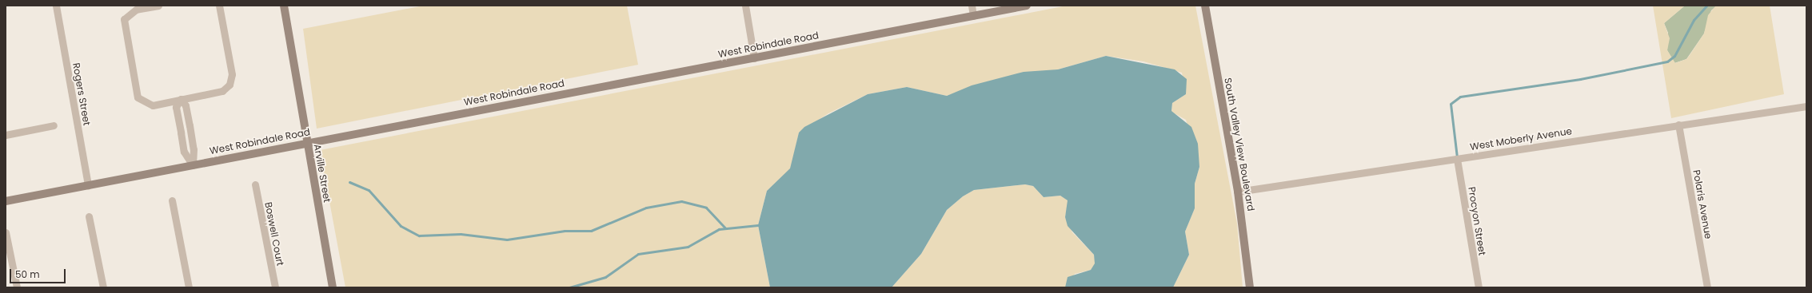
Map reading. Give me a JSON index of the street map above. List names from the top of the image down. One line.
{"streets":{"street":["West Robindale Road","Rogers Street","West Moberly Avenue","South Valley View Boulevard","Arville Street","Polaris Avenue","Procyon Street","Boswell Court"]},"crossings":[["West Robindale Road","Rogers Street"],["West Robindale Road","Arville Street"],["West Moberly Avenue","South Valley View Boulevard"],["West Moberly Avenue","Polaris Avenue"],["West Moberly Avenue","Procyon Street"]],"scale_bar":"50 m"}
